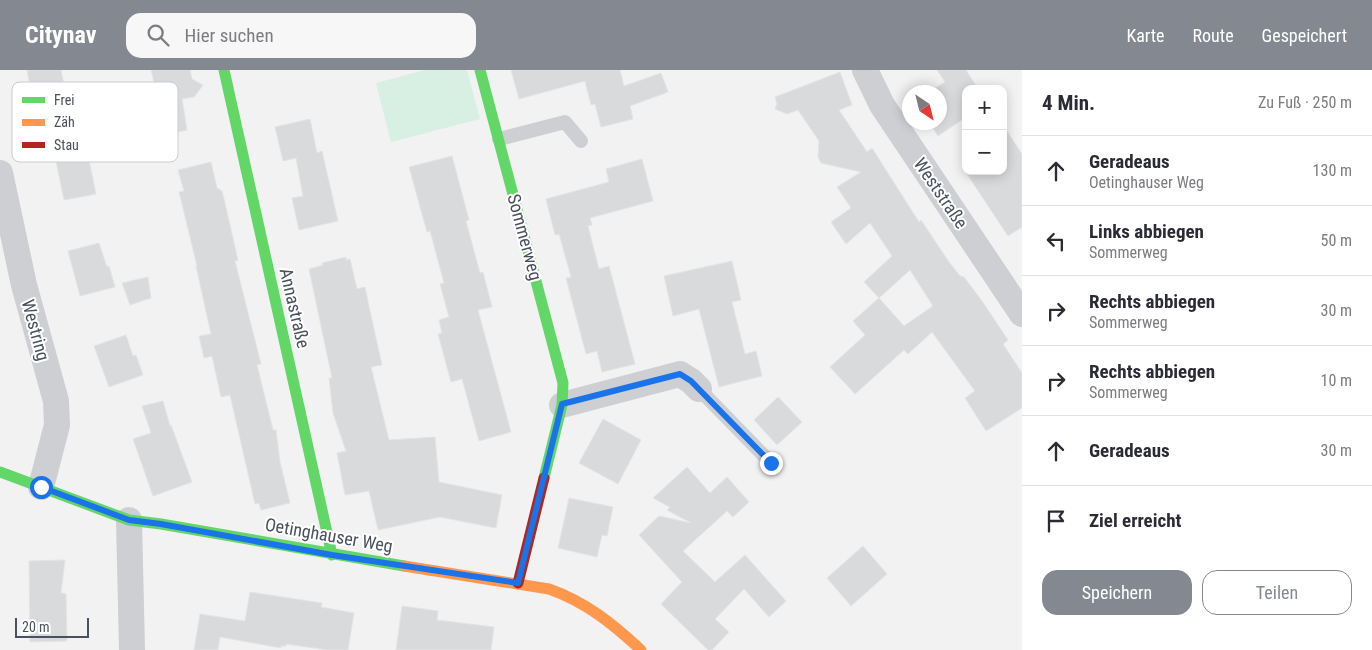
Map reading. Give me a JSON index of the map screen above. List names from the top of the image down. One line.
{"streets":{"street":["Weststraße","Sommerweg","Annastraße","Westring","Oetinghauser Weg"]},"crossings":[["Sommerweg","Oetinghauser Weg"],["Annastraße","Oetinghauser Weg"],["Westring","Oetinghauser Weg"]],"legend":["Frei","Zäh","Stau"],"scale_bar":"20 m","north":"bottom right","page":{"header":"Citynav","search":"Hier suchen","nav":["Karte","Route","Gespeichert"],"heading":["4 Min.","Zu Fuß · 250 m"],"map_buttons":["+","−"],"list":[["Geradeaus","Oetinghauser Weg","130 m"],["Links abbiegen","Sommerweg","50 m"],["Rechts abbiegen","Sommerweg","30 m"],["Rechts abbiegen","Sommerweg","10 m"],["Geradeaus","30 m"],"Ziel erreicht"],"buttons":["Speichern","Teilen"],"scale":"20 m"}}
